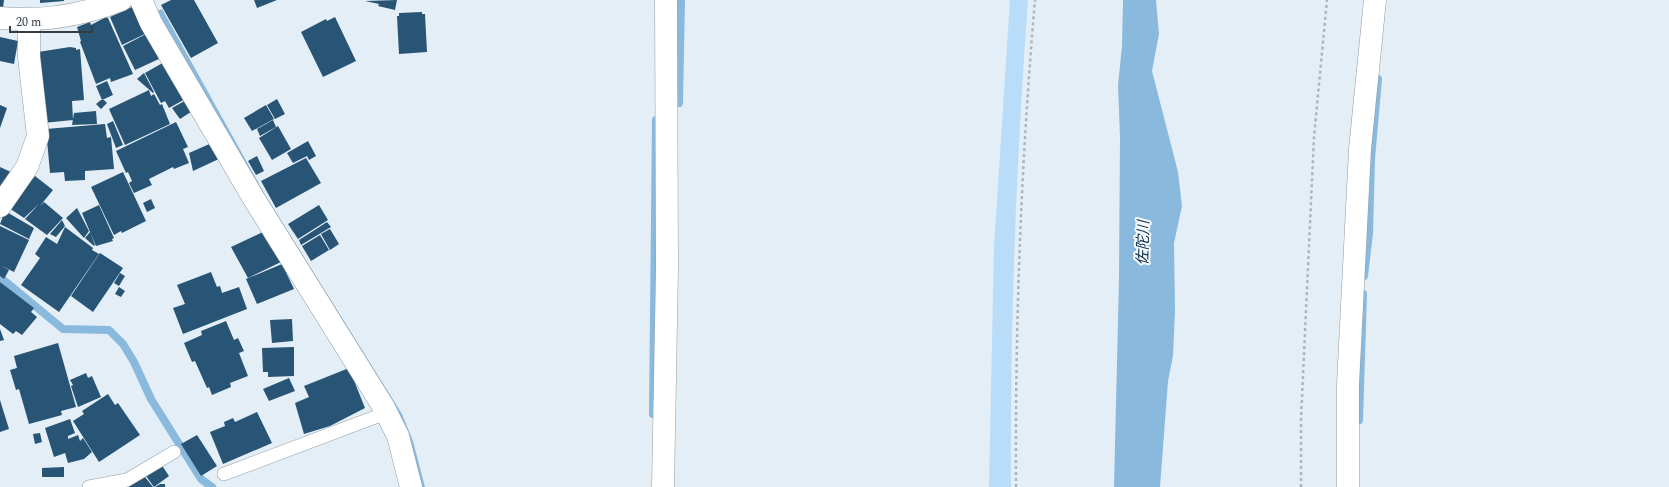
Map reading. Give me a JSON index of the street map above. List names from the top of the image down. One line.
{"water":["佐陀川"],"scale_bar":"20 m"}
